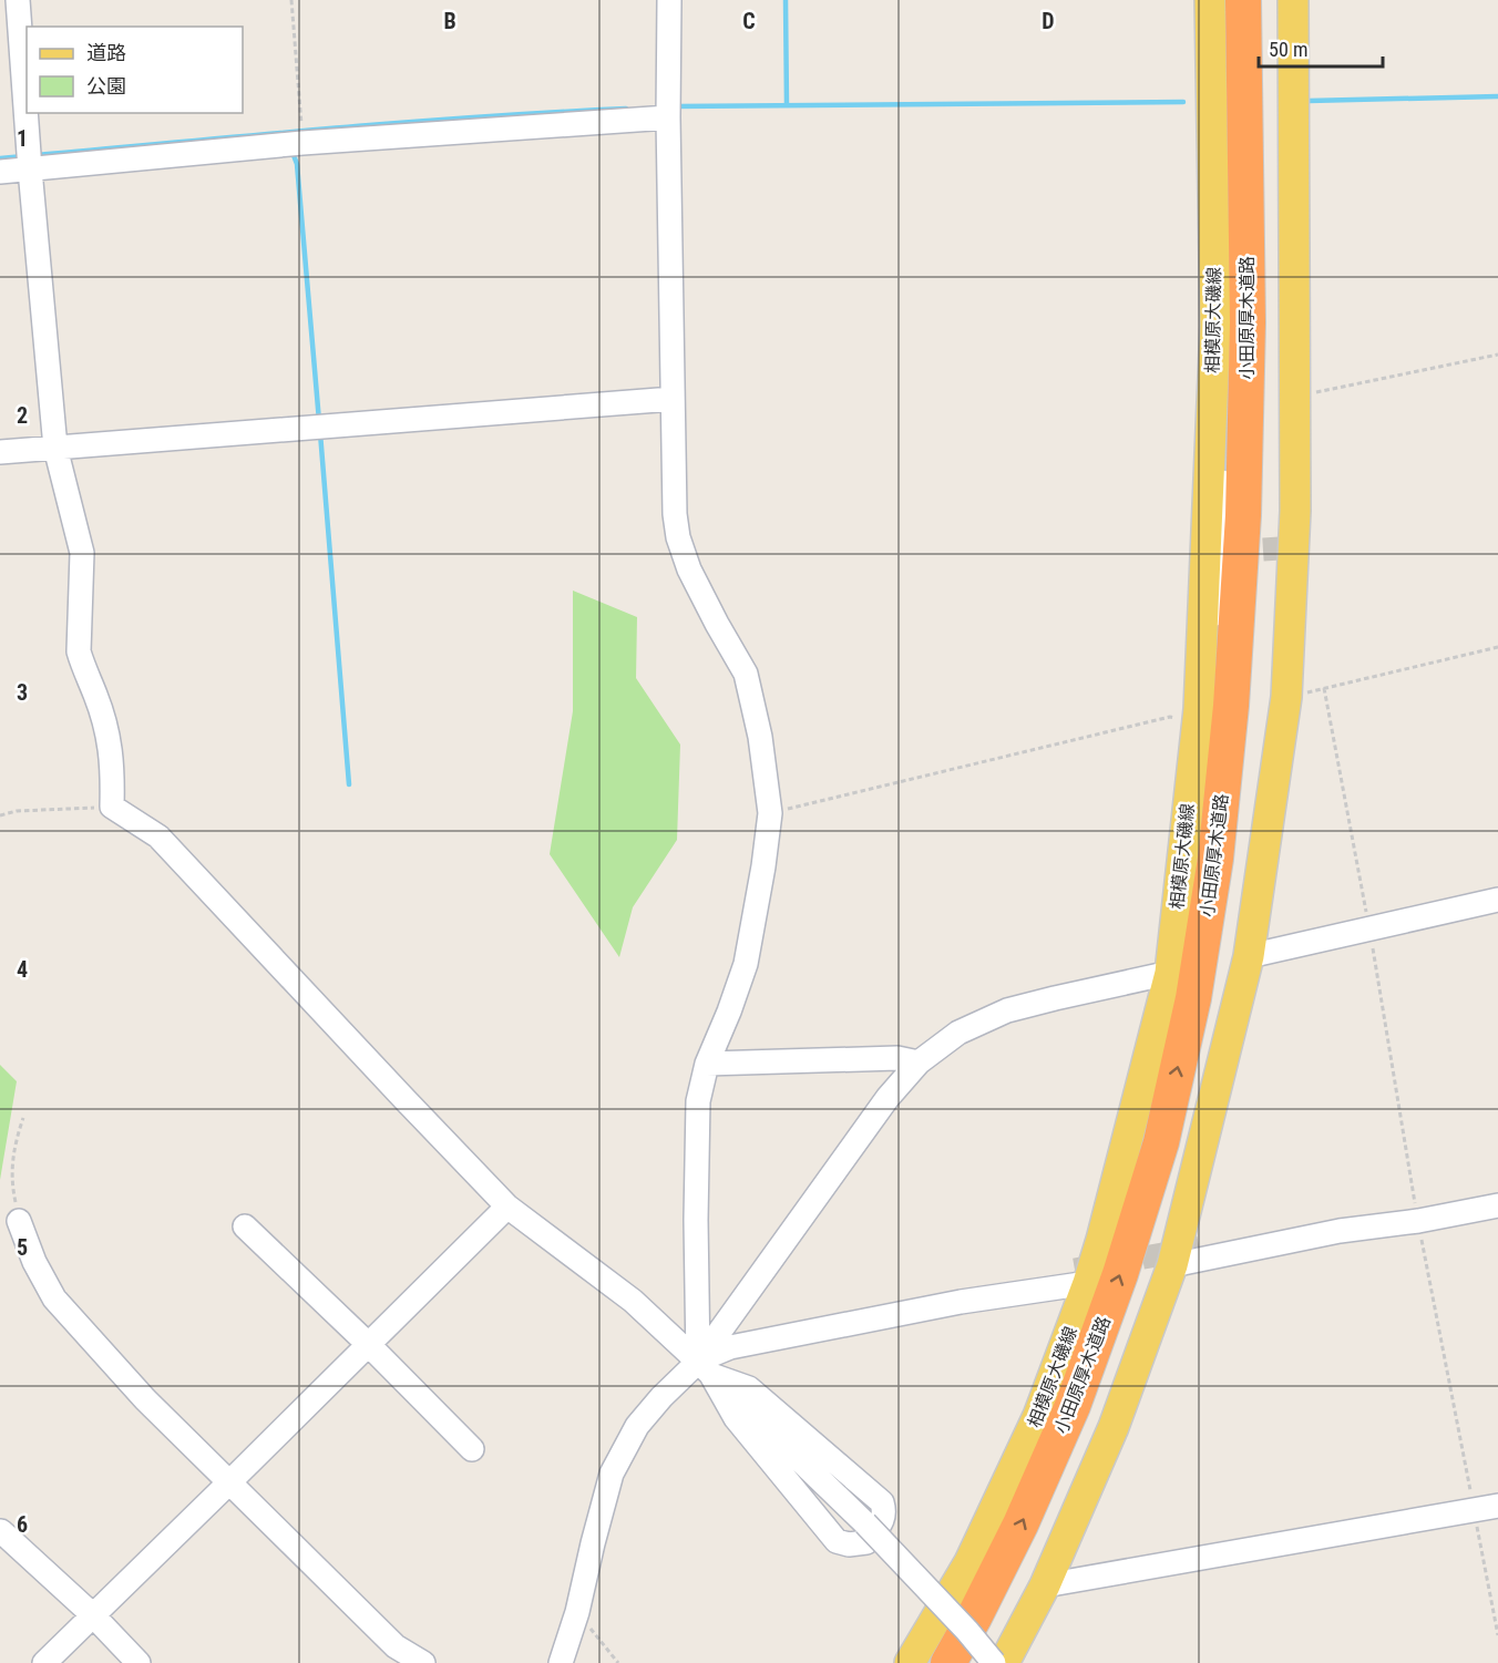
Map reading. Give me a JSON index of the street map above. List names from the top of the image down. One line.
{"streets":{"highway":["小田原厚木道路"],"main road":["相模原大磯線"]},"legend":["道路","公園"],"scale_bar":"50 m","grid":{"columns":["B","C","D"],"rows":["1","2","3","4","5","6"]}}
